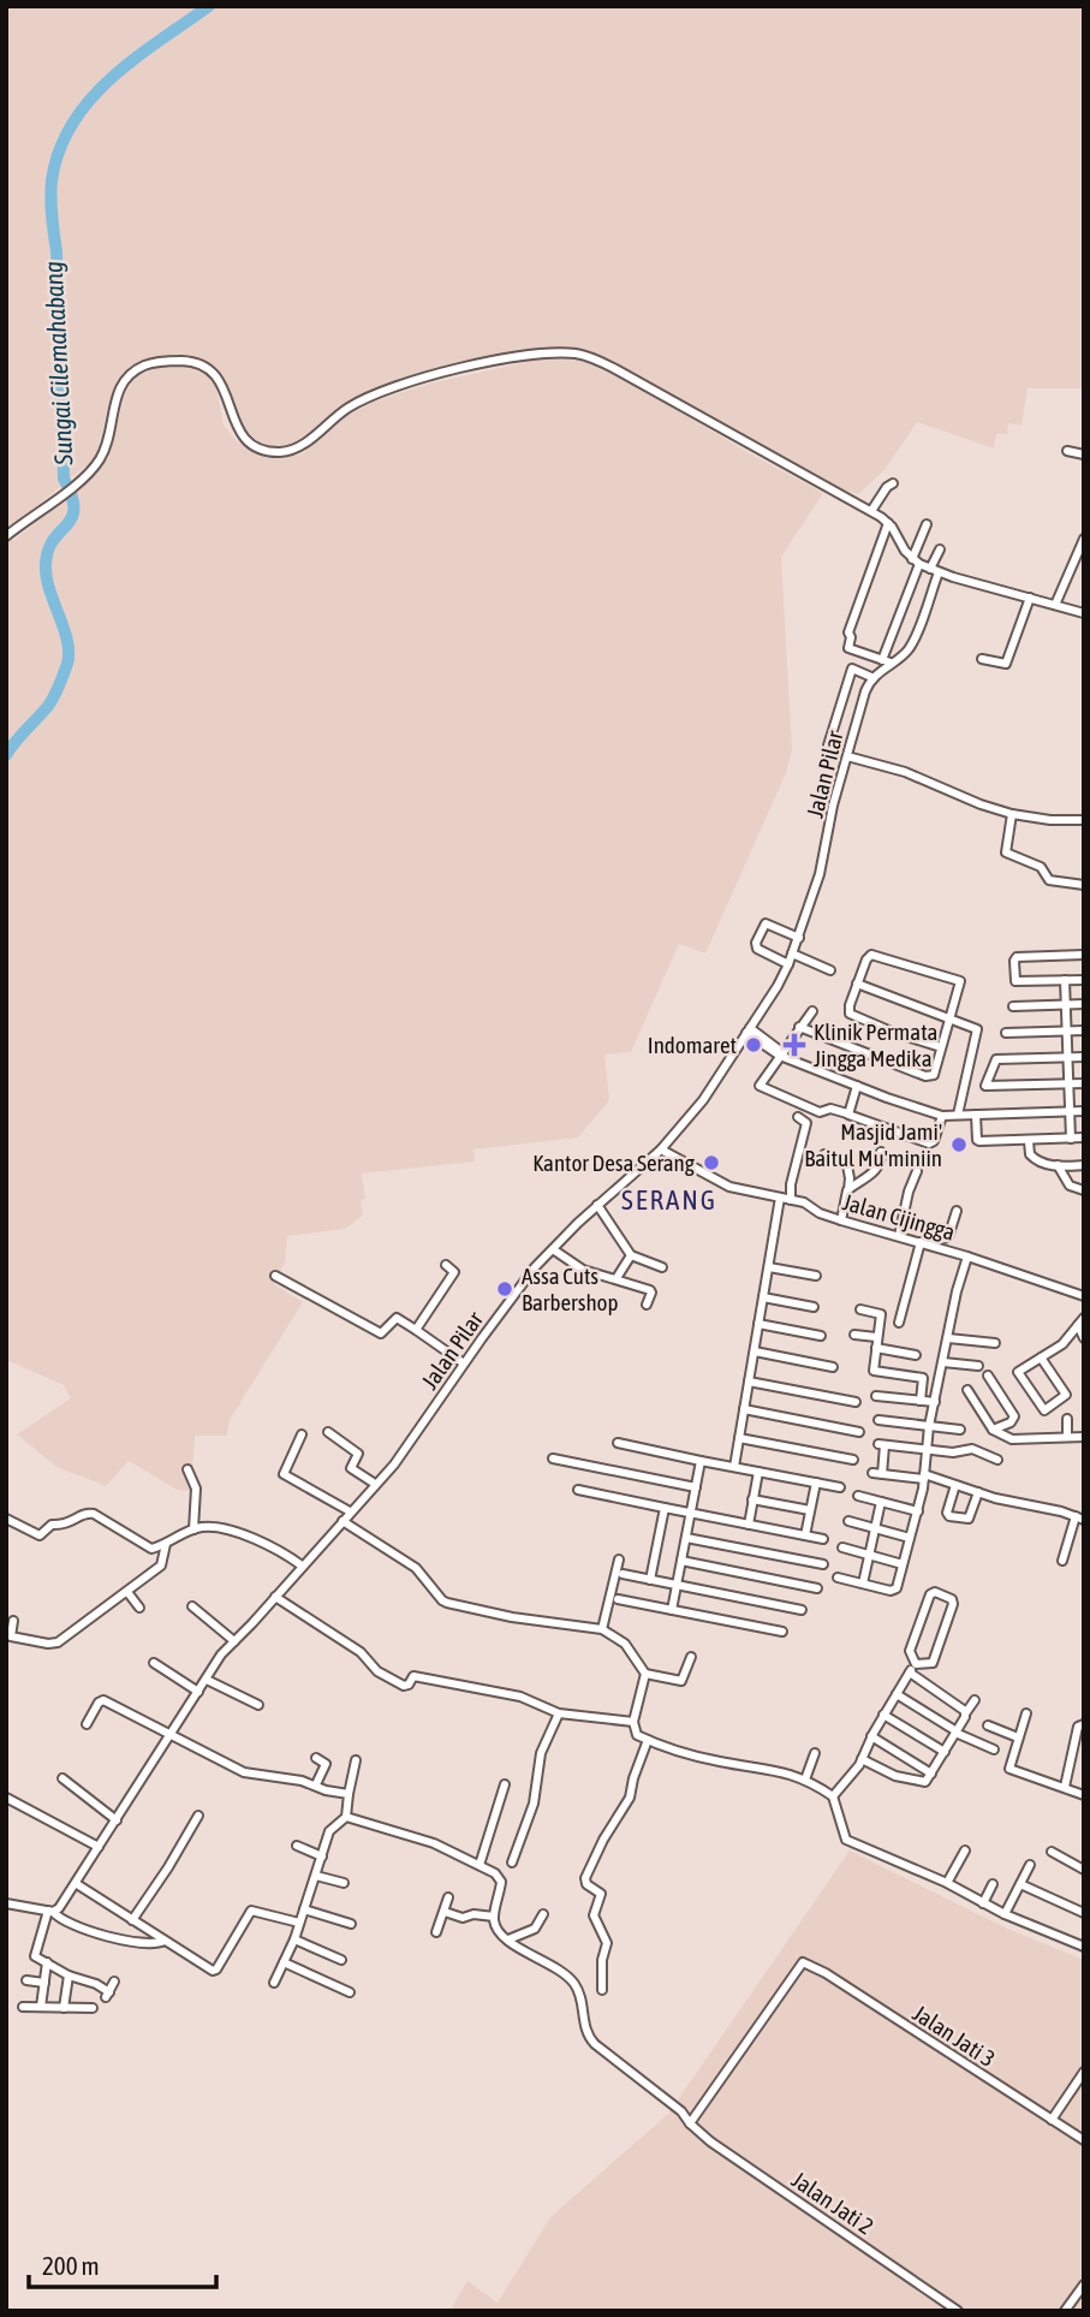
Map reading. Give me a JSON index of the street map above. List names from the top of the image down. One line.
{"streets":{"street":["Jalan Pilar","Jalan Cijingga","Jalan Jati 3","Jalan Jati 2"]},"crossings":[["Jalan Pilar","Jalan Cijingga"],["Jalan Jati 3","Jalan Jati 2"]],"districts":["SERANG"],"water":["Sungai Cilemahabang"],"places":{"other":["Indomaret","Masjid Jami' Baitul Mu'miniin","Kantor Desa Serang","Assa Cuts Barbershop"],"health":["Klinik Permata Jingga Medika"]},"scale_bar":"200 m"}
